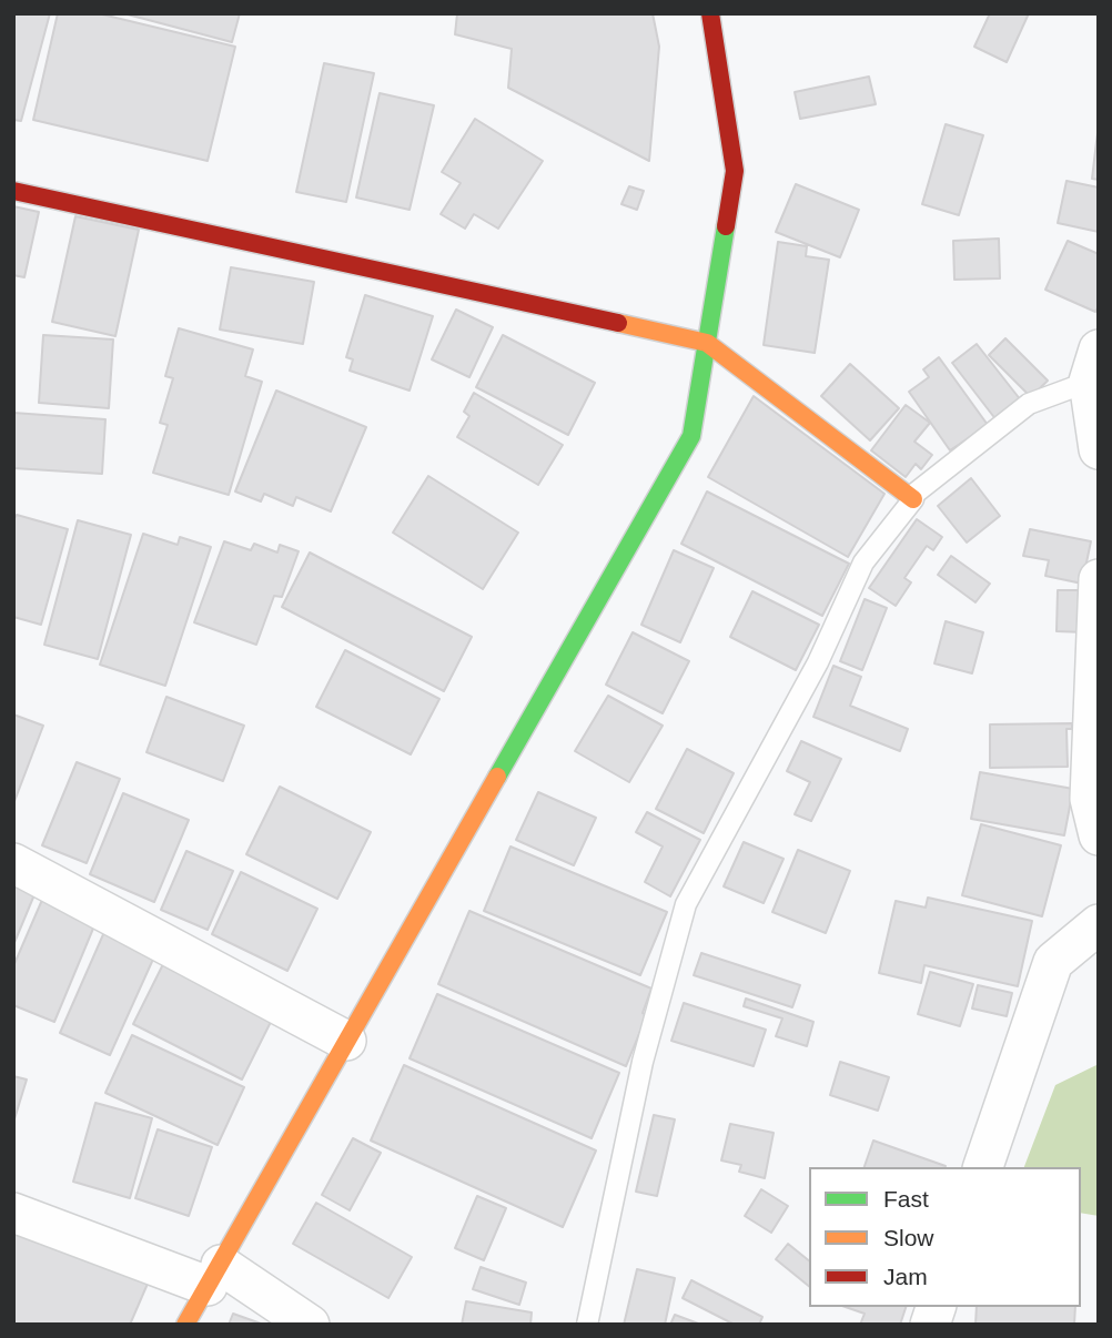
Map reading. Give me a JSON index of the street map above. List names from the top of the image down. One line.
{"legend":["Fast","Slow","Jam"]}
